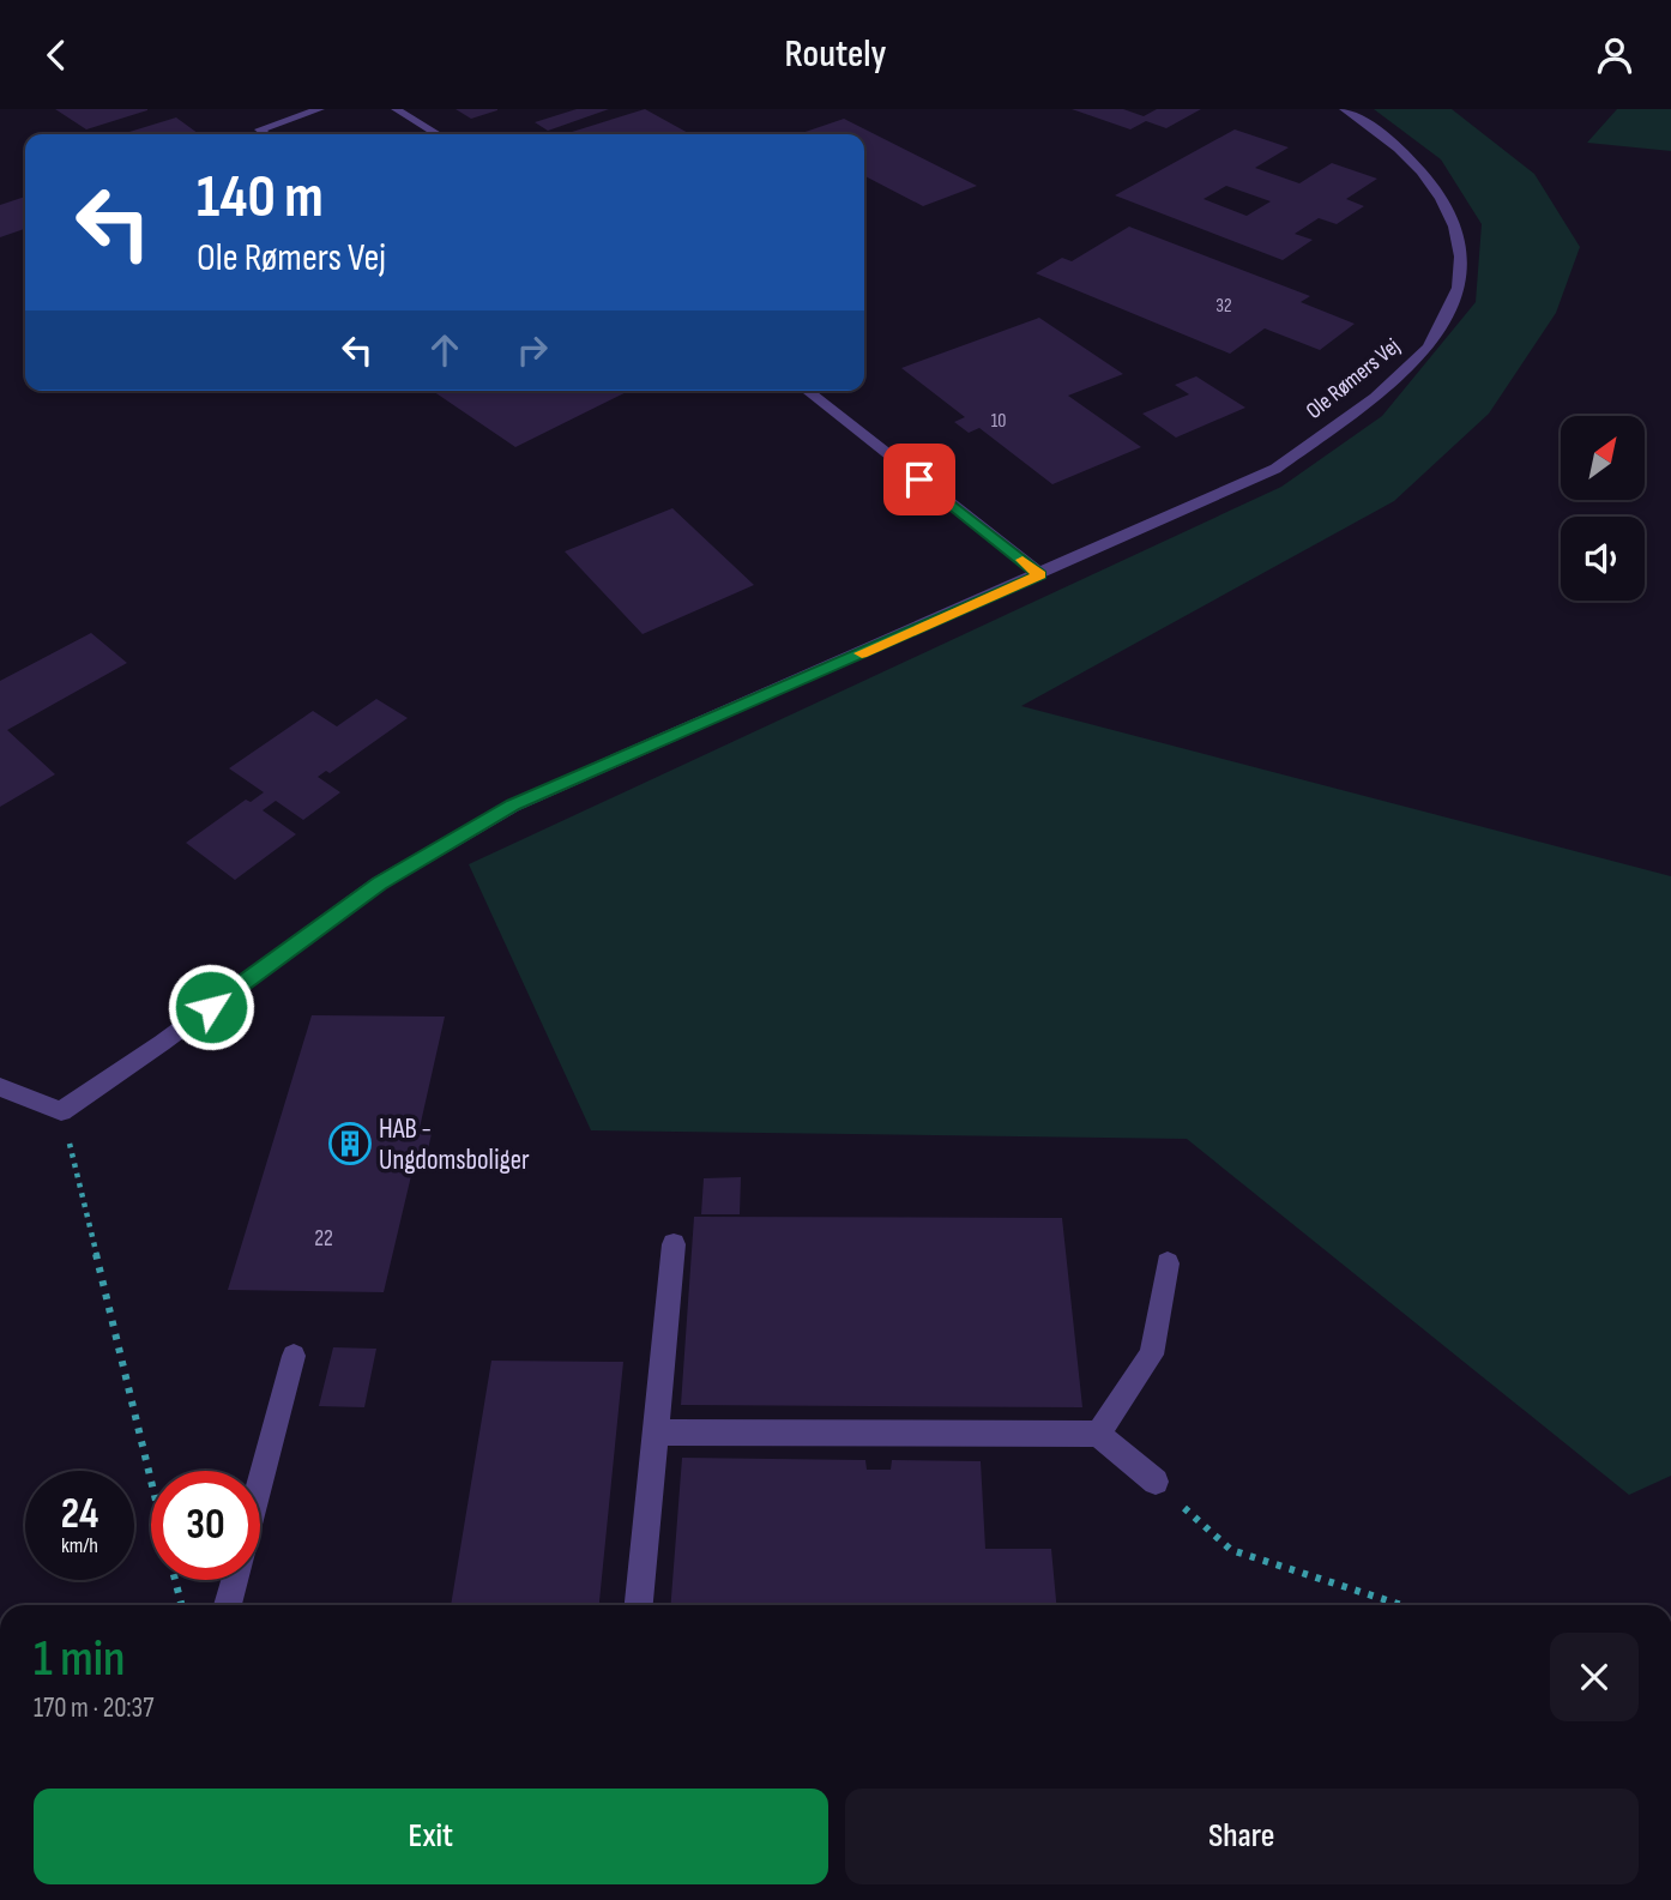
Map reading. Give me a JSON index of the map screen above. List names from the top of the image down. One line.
{"streets":{"street":["Ole Rømers Vej"]},"places":{"building":["HAB - Ungdomsboliger"]},"house_numbers":["32","10","22"],"north":"top right","page":{"header":"Routely","turn":["140 m","Ole Rømers Vej"],"speed":"24 km/h","limit":"30","heading":["1 min","170 m · 20:37"],"buttons":["Exit","Share"]}}
